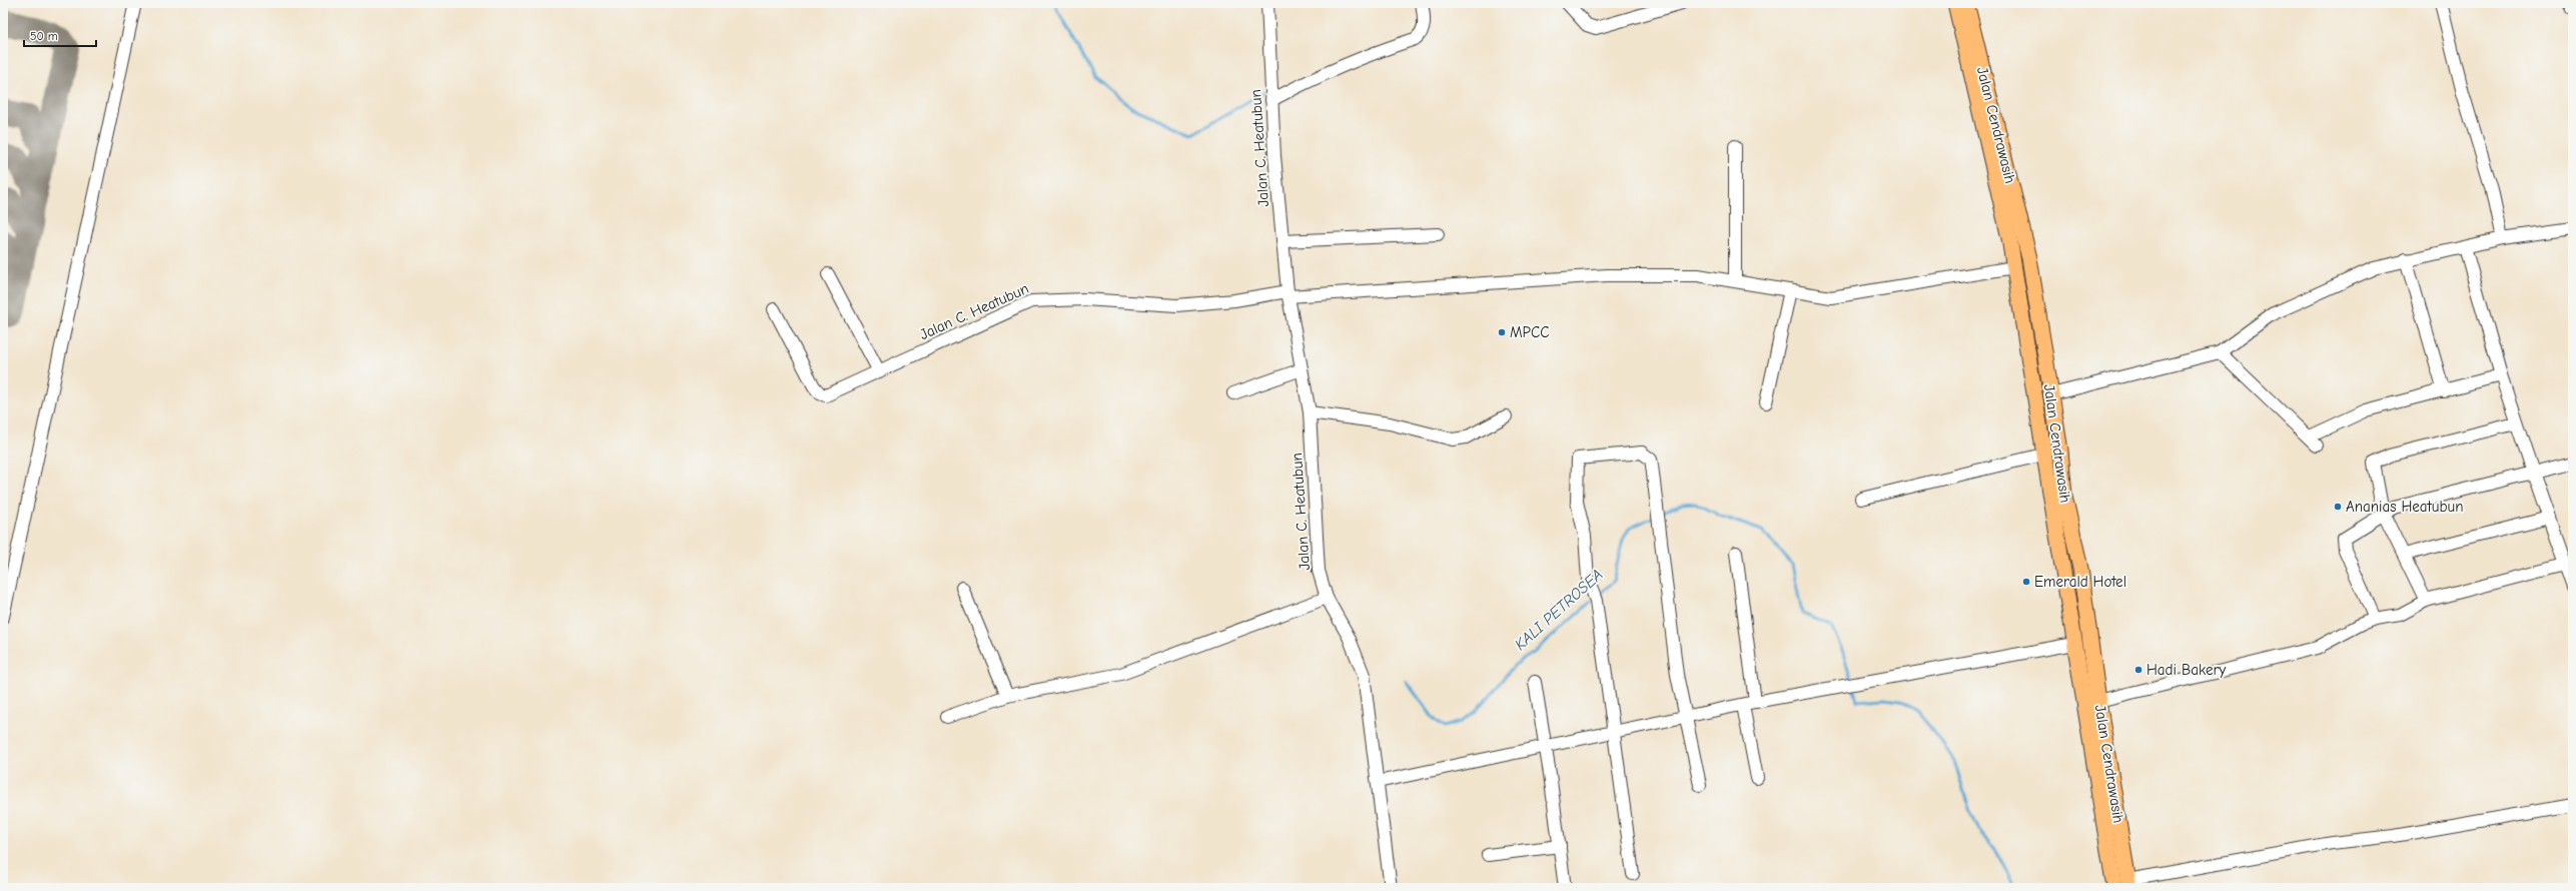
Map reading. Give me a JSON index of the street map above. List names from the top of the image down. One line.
{"streets":{"main road":["Jalan Cendrawasih"],"street":["Jalan C. Heatubun"]},"water":["KALI PETROSEA"],"places":["MPCC","Ananias Heatubun","Emerald Hotel","Hadi Bakery"],"scale_bar":"50 m"}
